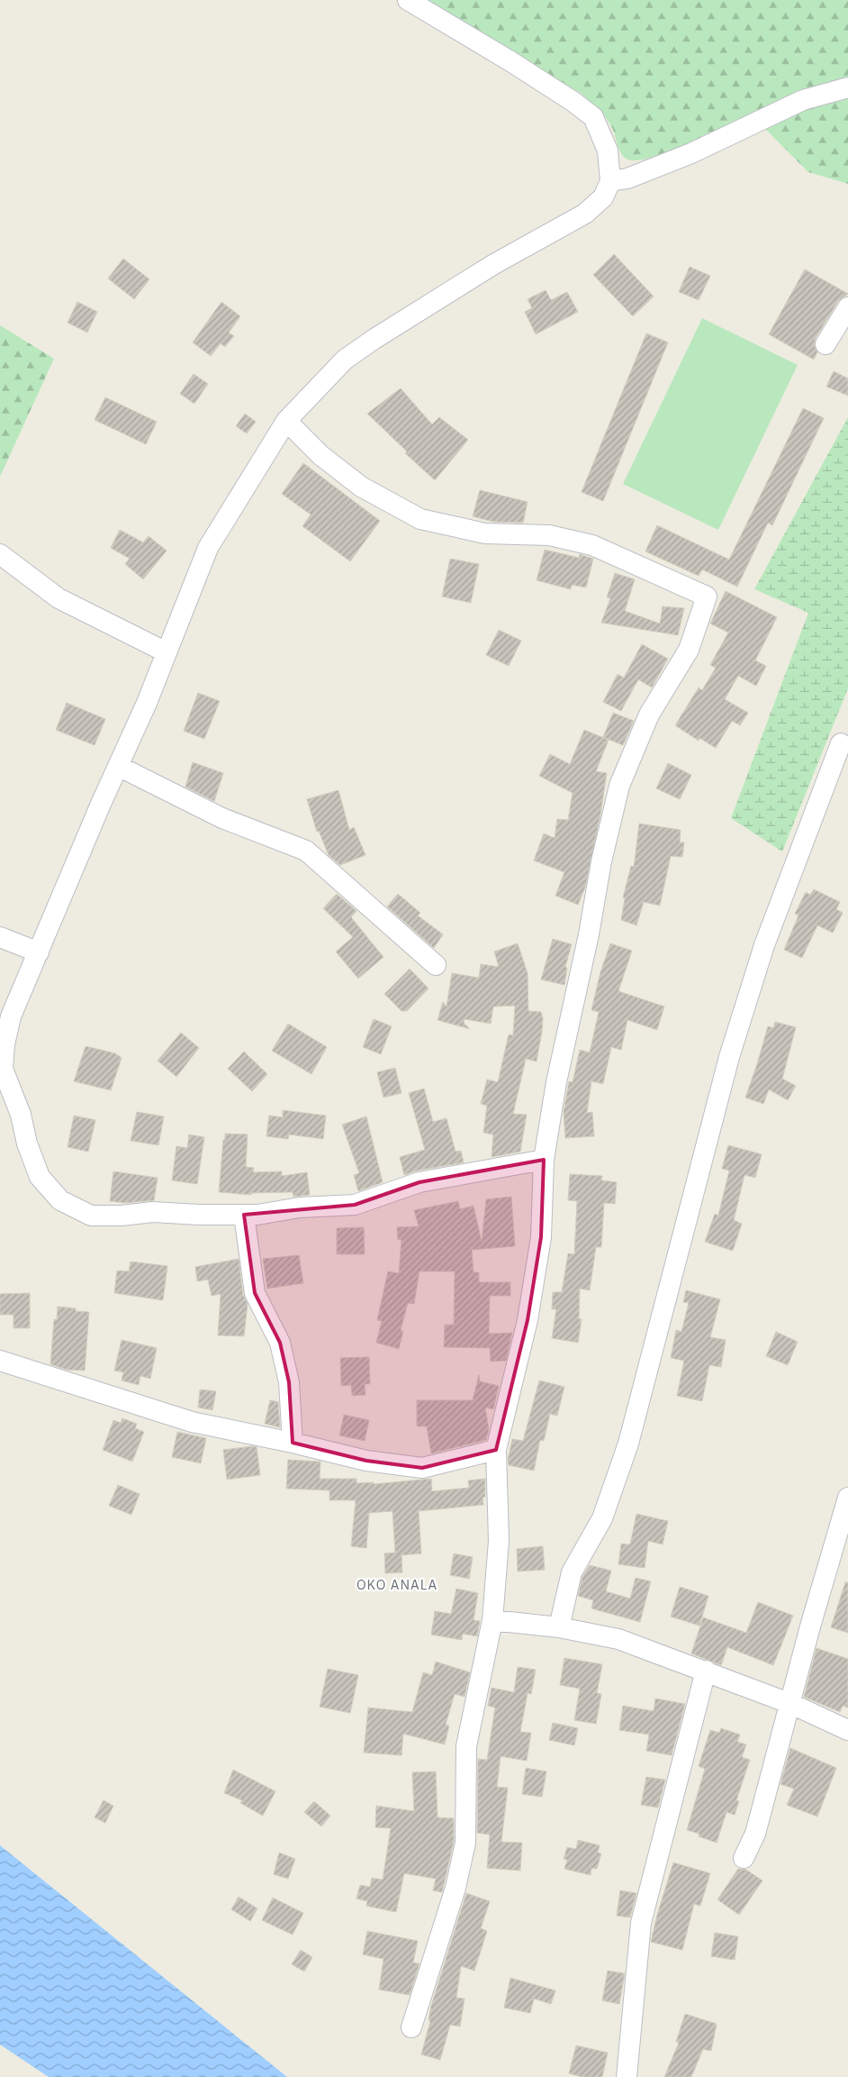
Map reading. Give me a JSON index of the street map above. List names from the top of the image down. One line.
{"districts":["OKO ANALA"]}
